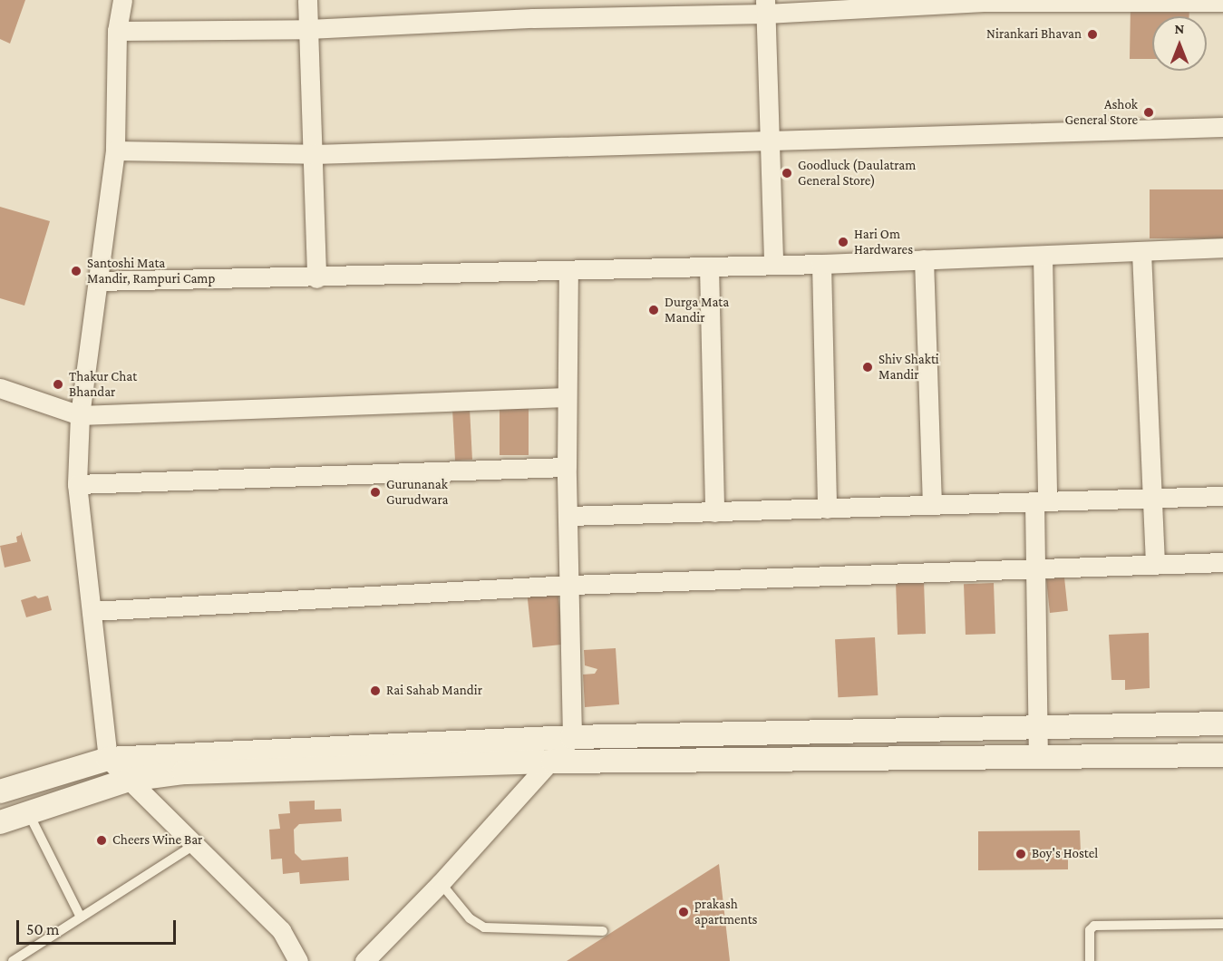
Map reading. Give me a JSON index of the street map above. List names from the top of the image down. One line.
{"places":["Nirankari Bhavan","Ashok General Store","Goodluck (Daulatram General Store)","Hari Om Hardwares","Santoshi Mata Mandir, Rampuri Camp","Durga Mata Mandir","Shiv Shakti Mandir","Thakur Chat Bhandar","Gurunanak Gurudwara","Rai Sahab Mandir","Cheers Wine Bar","Boy's Hostel","prakash apartments"],"scale_bar":"50 m","north":"top"}
